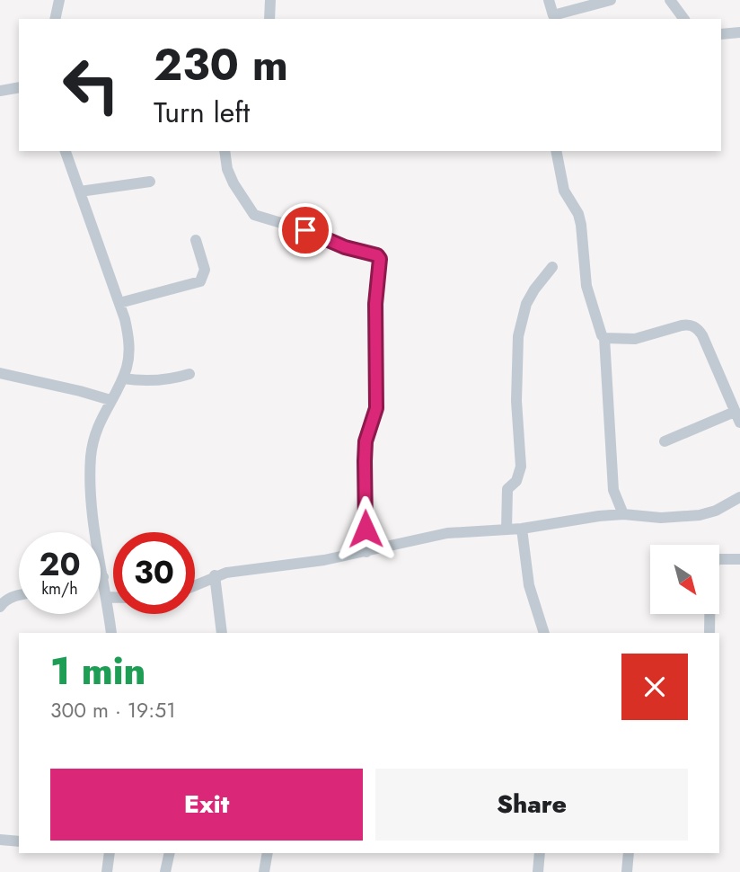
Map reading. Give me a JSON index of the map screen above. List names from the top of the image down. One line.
{"north":"bottom right","page":{"turn":["230 m","Turn left"],"speed":"20 km/h","limit":"30","heading":["1 min","300 m · 19:51"],"buttons":["Exit","Share"]}}
